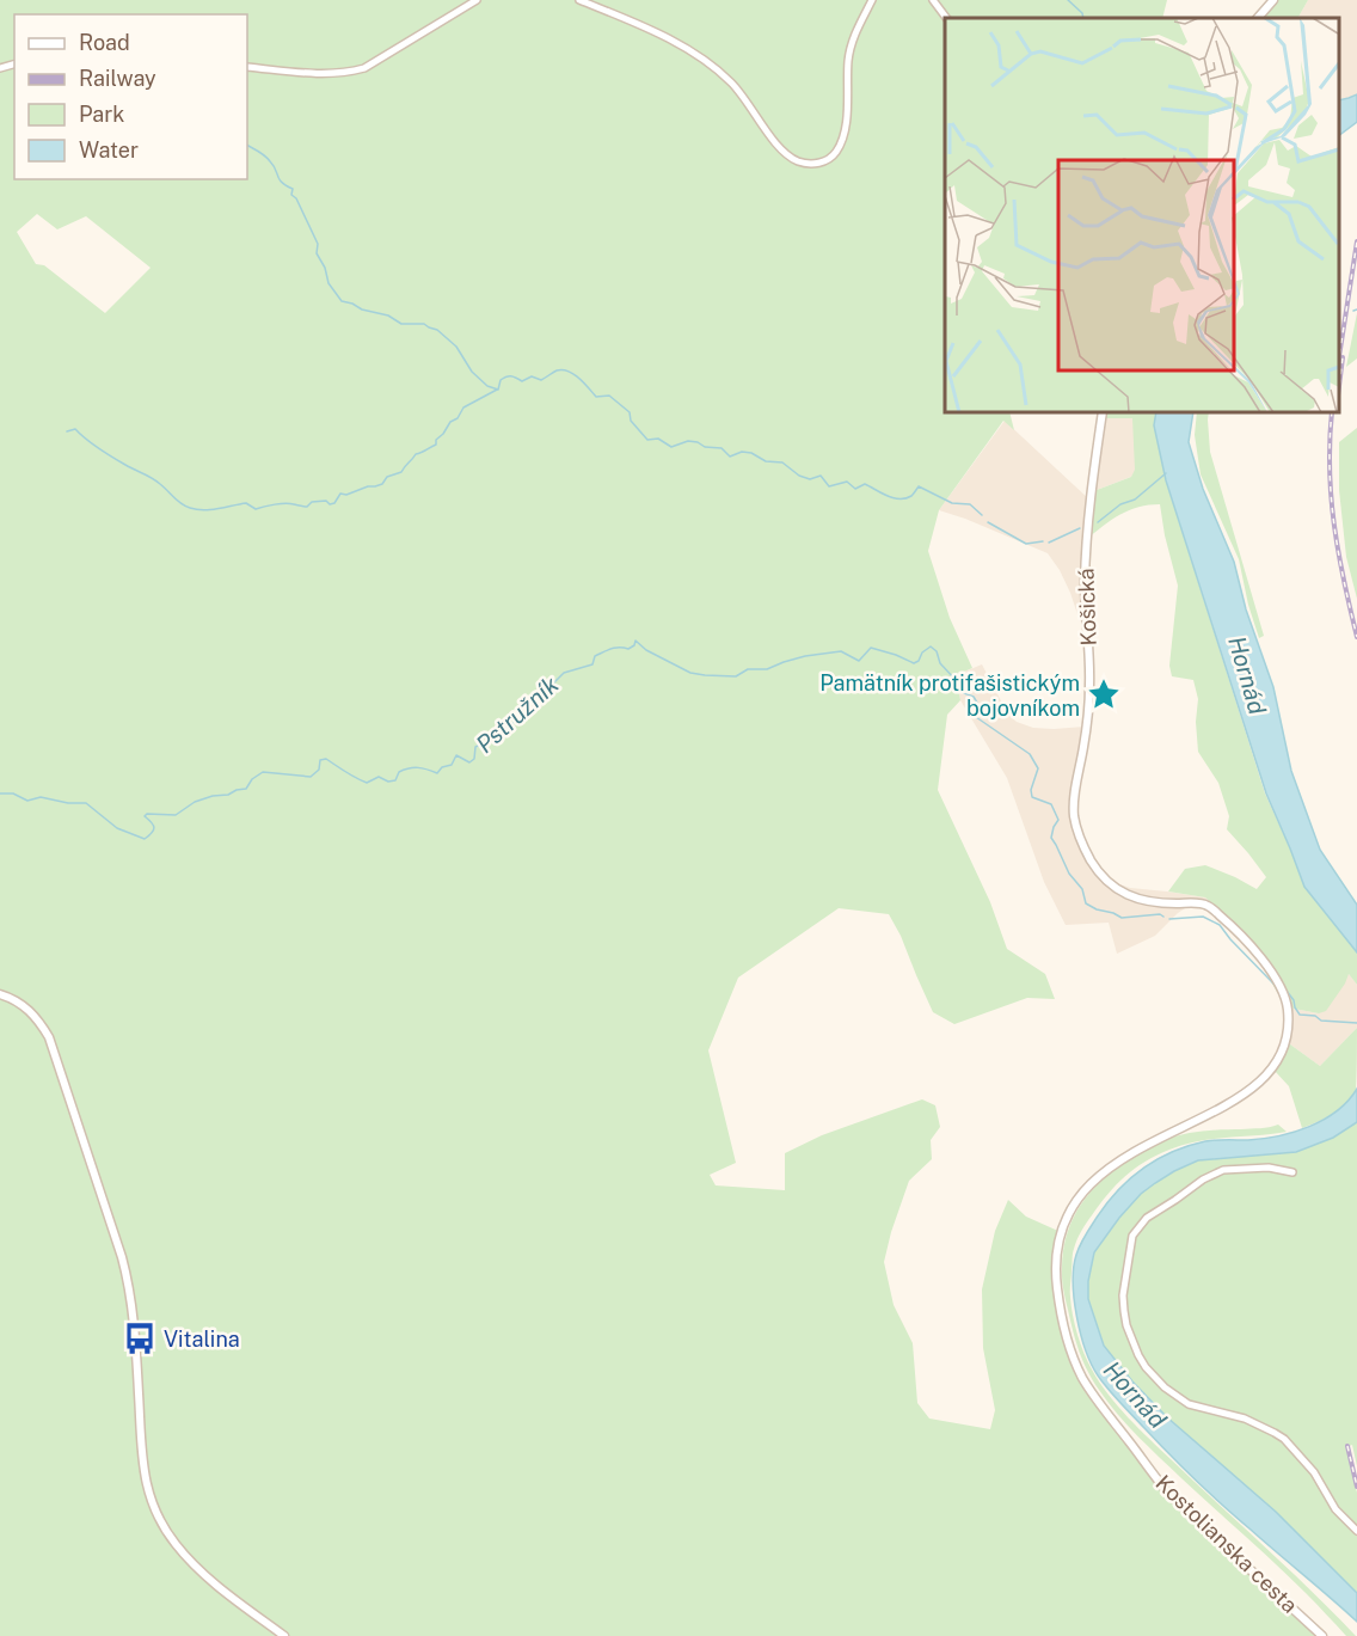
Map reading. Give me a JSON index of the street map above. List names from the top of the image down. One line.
{"streets":{"street":["Košická","Kostolianska cesta"]},"crossings":[["Košická","Kostolianska cesta"]],"water":["Hornád","Pstružník"],"places":{"place":["Pamätník protifašistickým bojovníkom"],"bus stop":["Vitalina"]},"legend":["Road","Railway","Park","Water"]}
